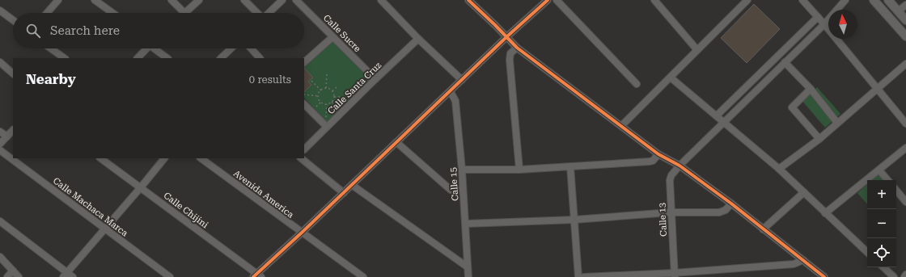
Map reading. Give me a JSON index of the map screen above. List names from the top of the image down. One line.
{"streets":{"street":["Calle Sucre","Calle Santa Cruz","Calle 15","Avenida America","Calle Machaca Marca","Calle Chijini","Calle 13"]},"crossings":[["Calle Sucre","Calle Santa Cruz"]],"north":"top","page":{"search":"Search here","heading":["Nearby","0 results"],"map_buttons":["+","−"]}}
